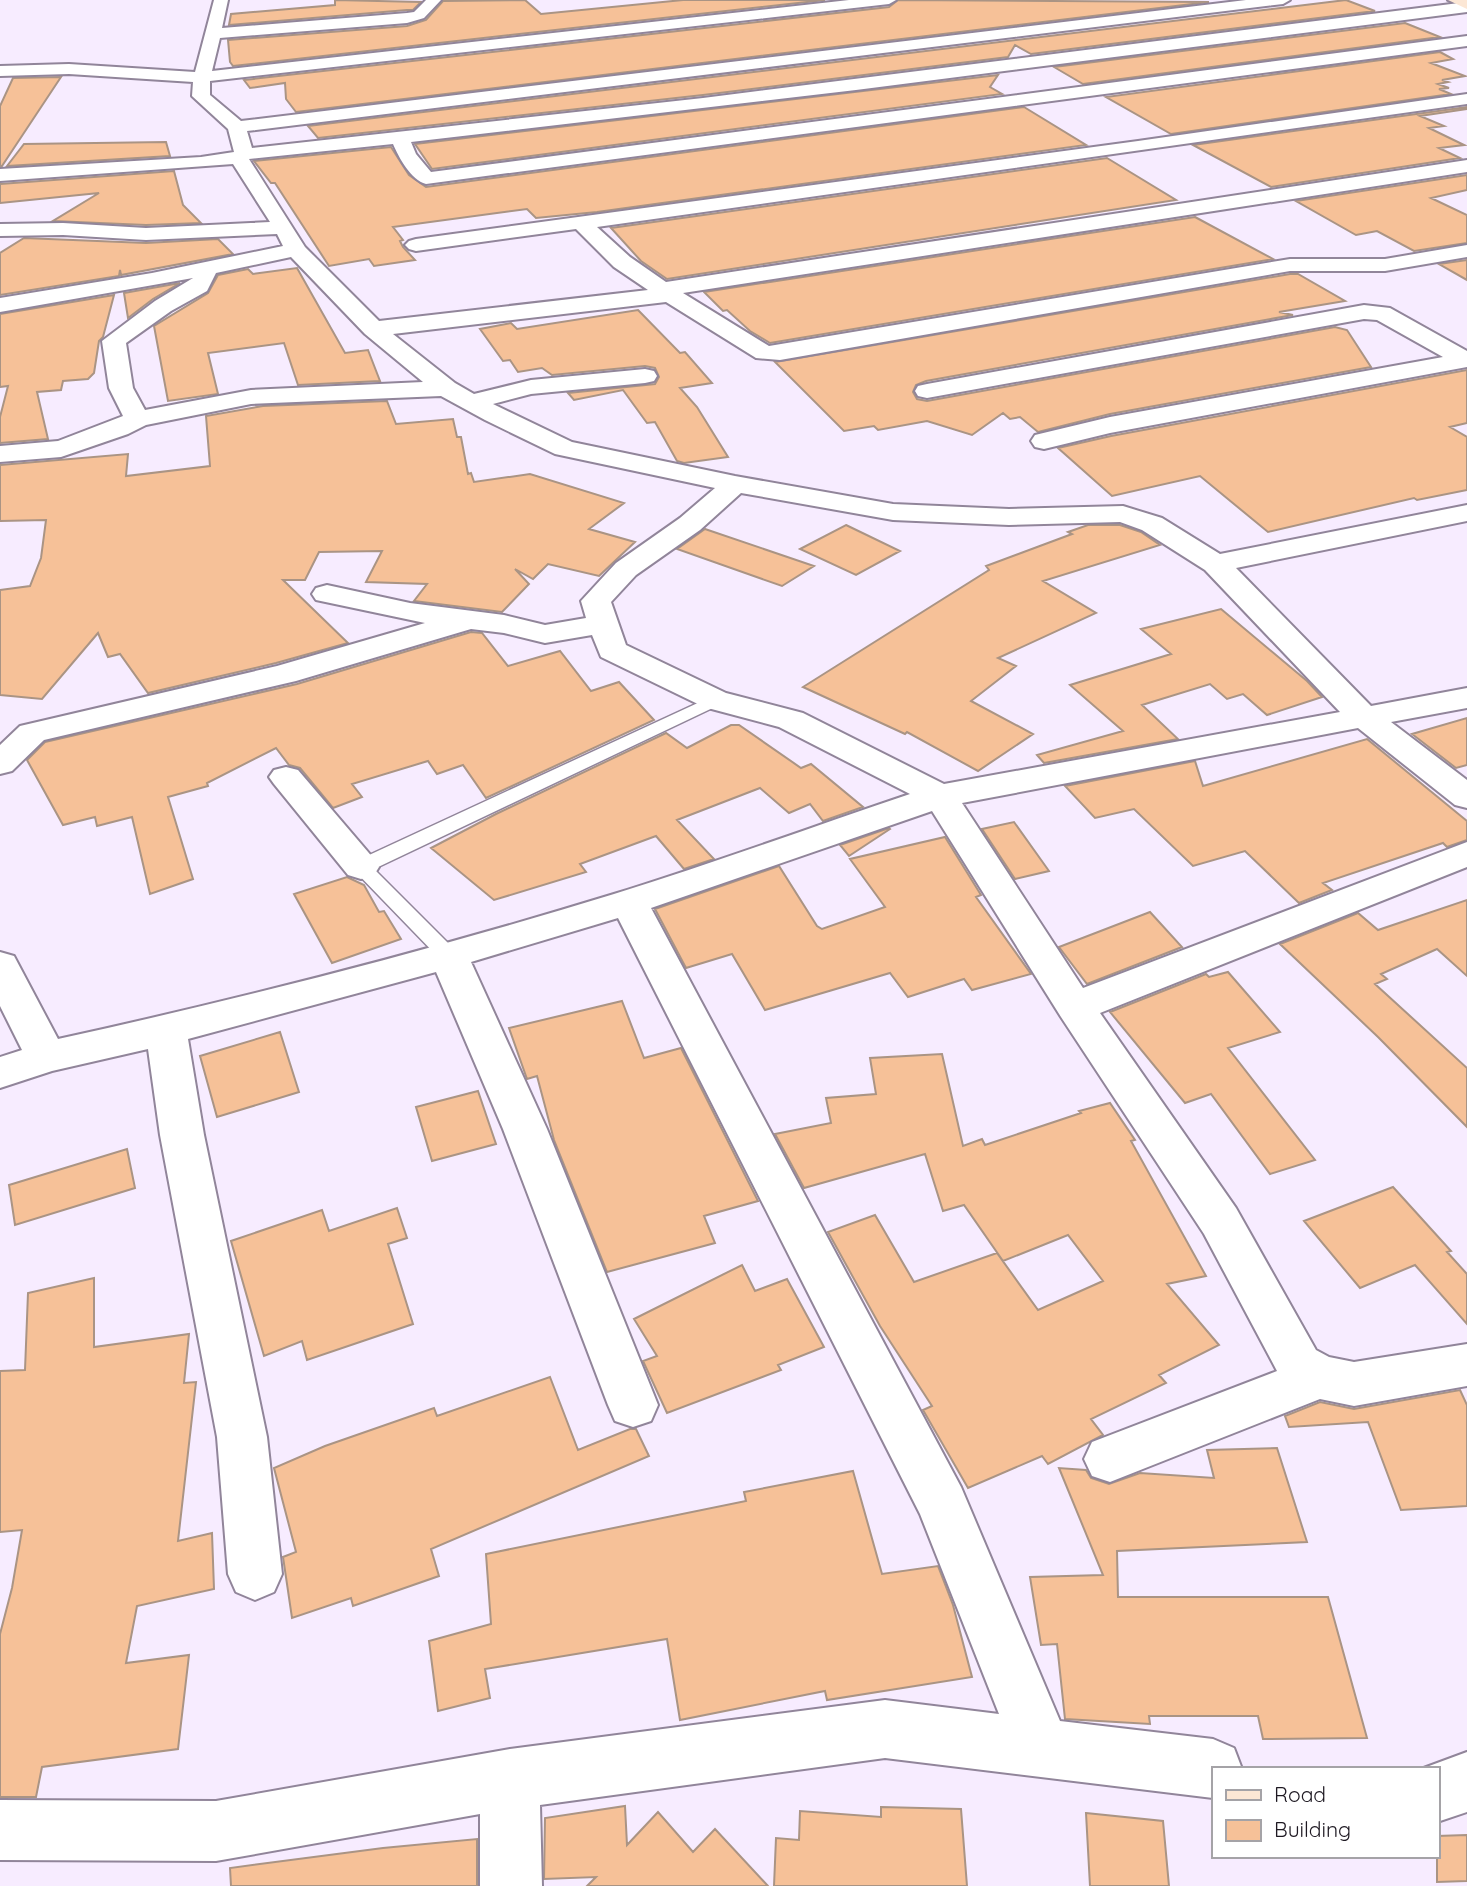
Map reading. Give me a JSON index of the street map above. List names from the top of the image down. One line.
{"legend":["Road","Building"]}
